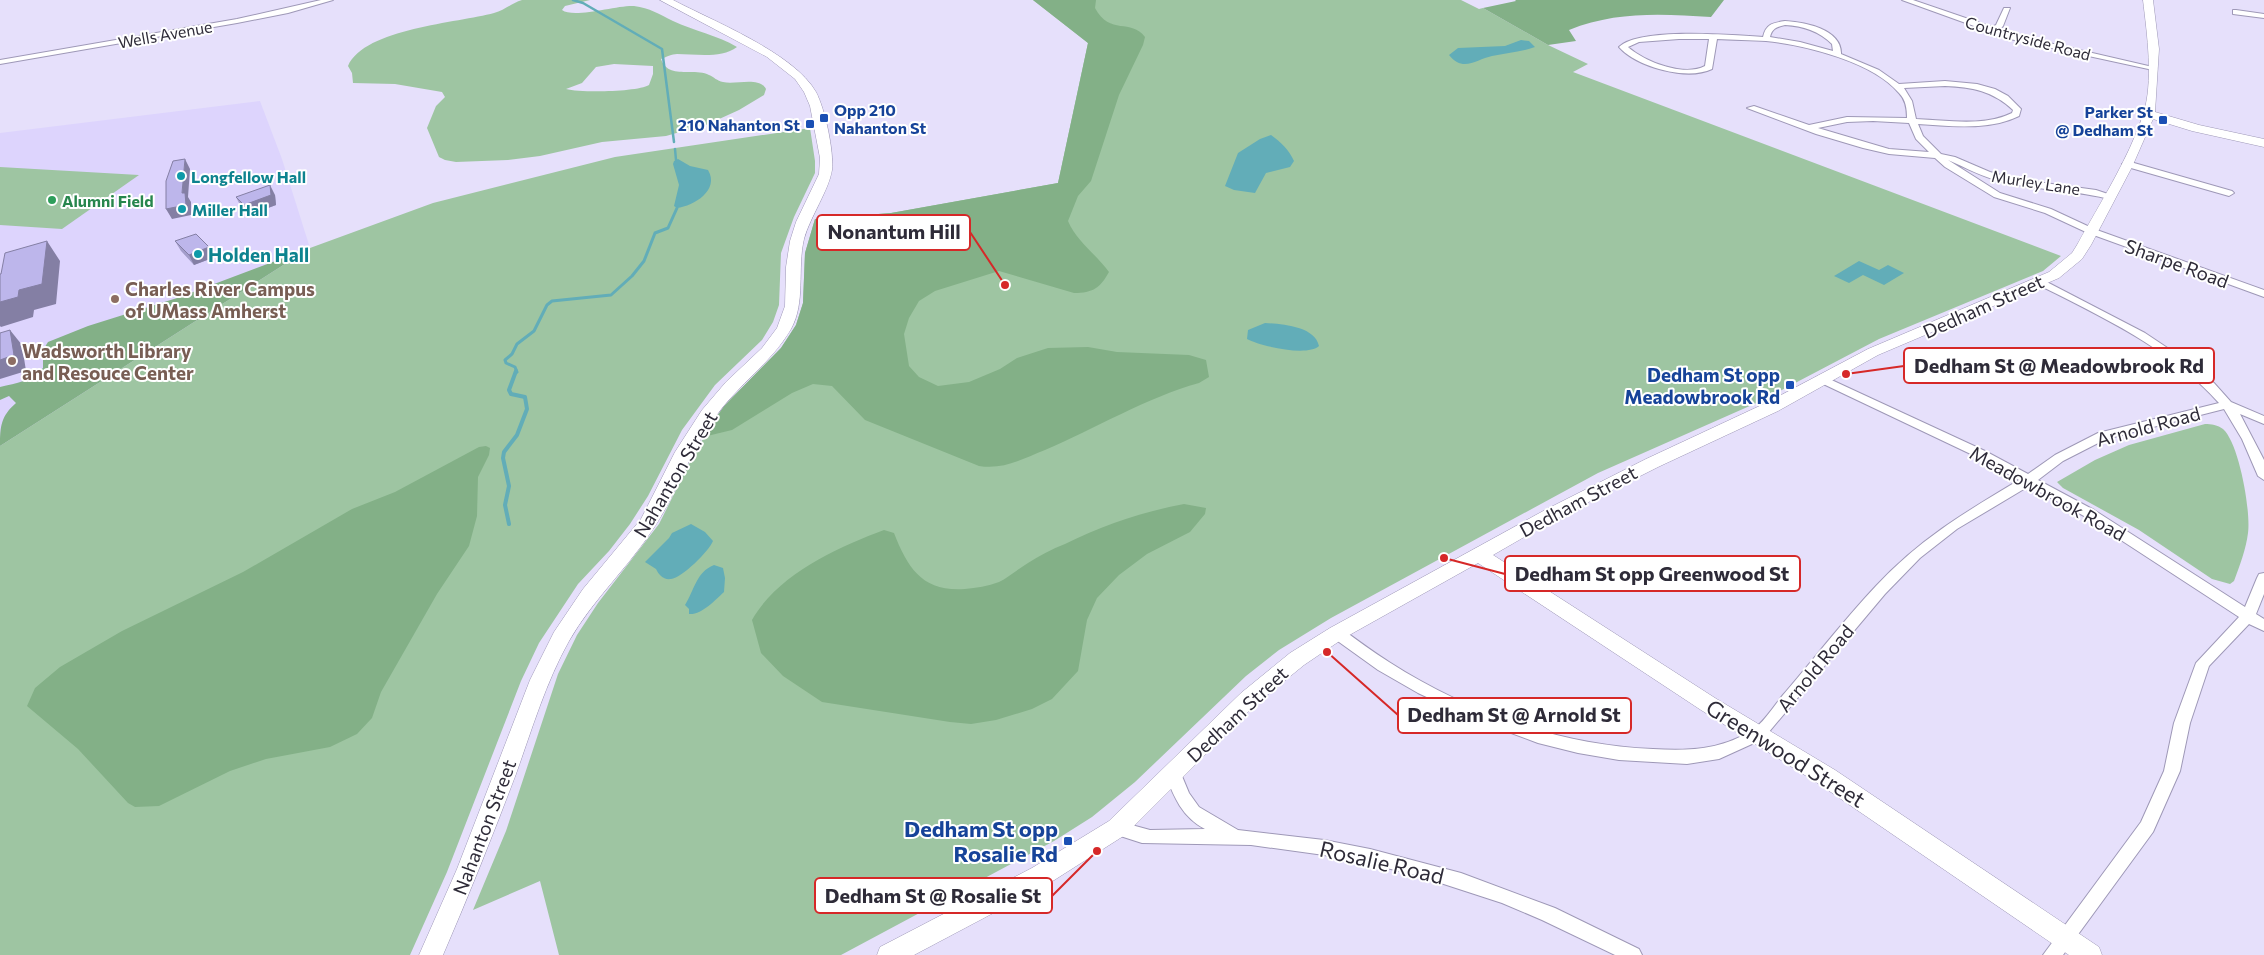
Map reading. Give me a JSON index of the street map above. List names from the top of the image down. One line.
{"streets":{"main road":["Dedham Street","Nahanton Street","Greenwood Street"],"street":["Wells Avenue","Countryside Road","Murley Lane","Sharpe Road","Arnold Road","Meadowbrook Road","Rosalie Road"]},"crossings":[["Countryside Road","Dedham Street"],["Murley Lane","Sharpe Road"],["Murley Lane","Dedham Street"],["Sharpe Road","Dedham Street"],["Dedham Street","Arnold Road"],["Dedham Street","Meadowbrook Road"],["Dedham Street","Greenwood Street"],["Dedham Street","Rosalie Road"],["Arnold Road","Meadowbrook Road"],["Arnold Road","Greenwood Street"]],"places":{"transit":["Opp 210 Nahanton St","Parker St @ Dedham St","210 Nahanton St","Dedham St opp Meadowbrook Rd","Dedham St opp Rosalie Rd"],"other":["Longfellow Hall","Alumni Field","Miller Hall","Holden Hall","Nonantum Hill","Charles River Campus of UMass Amherst","Wadsworth Library and Resouce Center","Dedham St @ Meadowbrook Rd","Dedham St opp Greenwood St","Dedham St @ Arnold St","Dedham St @ Rosalie St"]}}
